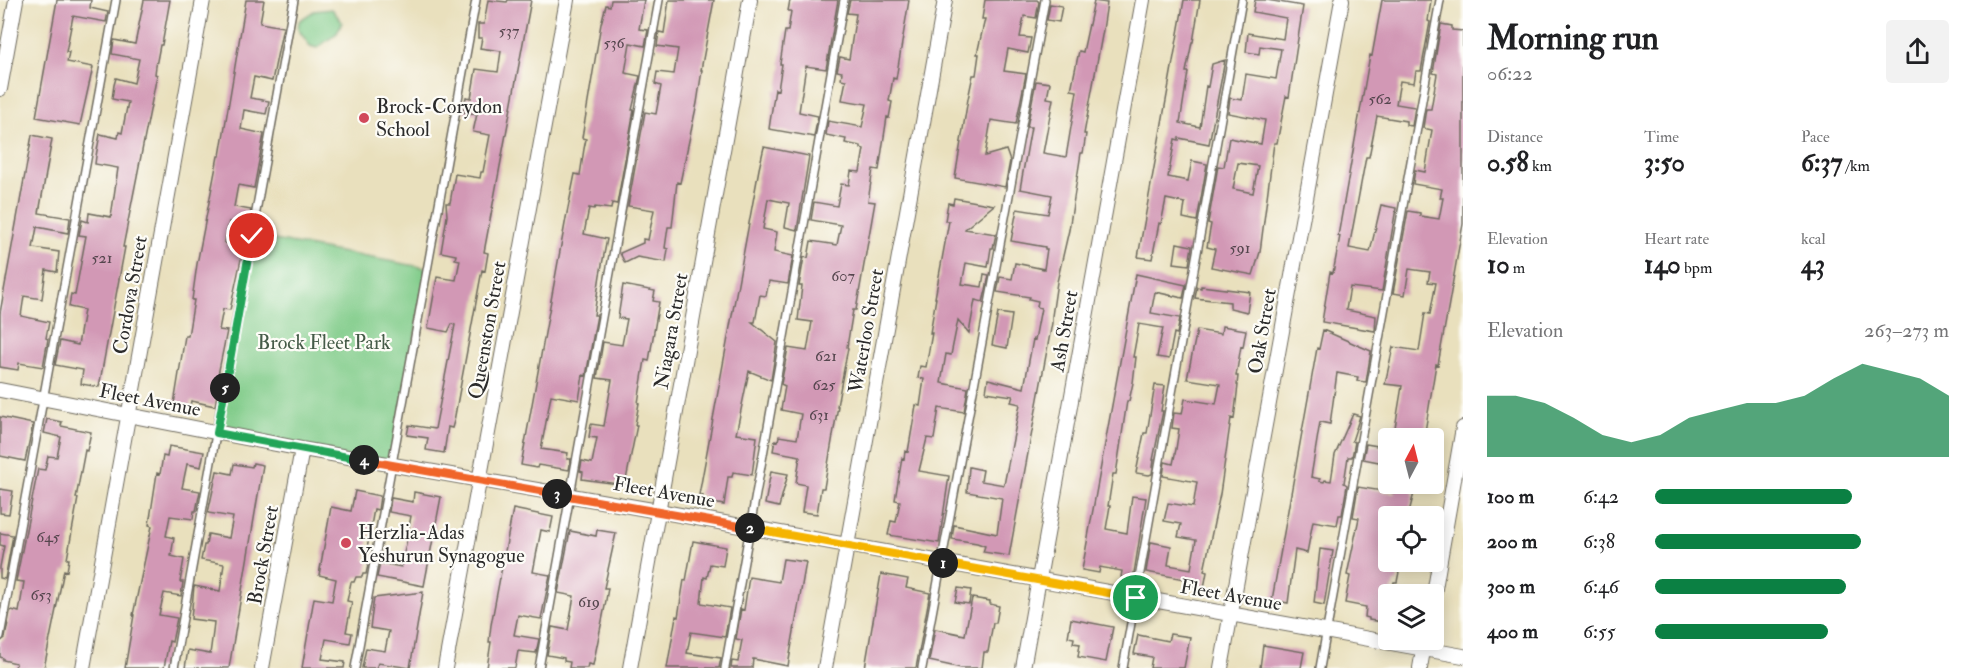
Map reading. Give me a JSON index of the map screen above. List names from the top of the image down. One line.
{"streets":{"street":["Cordova Street","Queenston Street","Niagara Street","Waterloo Street","Ash Street","Oak Street","Fleet Avenue","Brock Street"]},"crossings":[["Cordova Street","Fleet Avenue"],["Queenston Street","Fleet Avenue"],["Niagara Street","Fleet Avenue"],["Waterloo Street","Fleet Avenue"],["Ash Street","Fleet Avenue"],["Oak Street","Fleet Avenue"],["Fleet Avenue","Brock Street"]],"parks":["Brock Fleet Park"],"places":["Brock-Corydon School","Herzlia-Adas Yeshurun Synagogue"],"house_numbers":["537","536","562","591","521","607","621","625","631","645","653","619"],"north":"top","page":{"heading":["Morning run","06:22"],"stats":[["Distance","0.58 km"],["Time","3:50"],["Pace","6:37 /km"],["Elevation","10 m"],["Heart rate","140 bpm"],["kcal","43"]],"chart":["Elevation","263–273 m"],"pins":["5","4","3","2","1"],"list":[{"name":"100 m","note":"6:42"},{"name":"200 m","note":"6:38"},{"name":"300 m","note":"6:46"},{"name":"400 m","note":"6:55"}]}}
